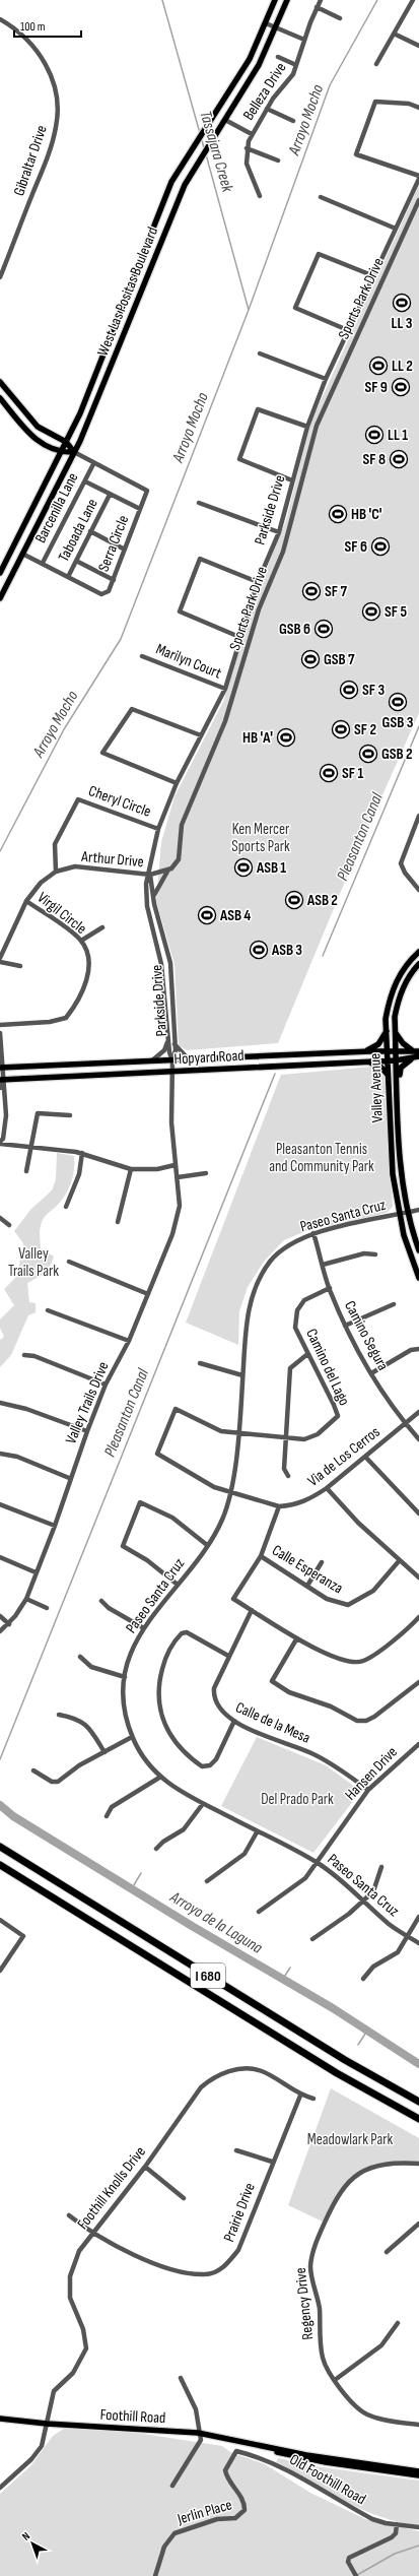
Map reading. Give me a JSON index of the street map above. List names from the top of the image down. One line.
{"streets":{"highway":["I 680"],"main road":["West Las Positas Boulevard","Hopyard Road","Valley Avenue","Foothill Road"],"street":["Belleza Drive","Gibraltar Drive","Sports Park Drive","Barcenilla Lane","Parkside Drive","Taboada Lane","Serra Circle","Marilyn Court","Cheryl Circle","Arthur Drive","Virgil Circle","Paseo Santa Cruz","Camino Segura","Camino del Lago","Valley Trails Drive","Via de Los Cerros","Calle Esperanza","Calle de la Mesa","Hansen Drive","Foothill Knolls Drive","Prairie Drive","Regency Drive","Old Foothill Road","Jerlin Place"]},"crossings":[["West Las Positas Boulevard","Serra Circle"],["Sports Park Drive","Parkside Drive"],["Barcenilla Lane","Serra Circle"],["Parkside Drive","Marilyn Court"],["Parkside Drive","Cheryl Circle"],["Parkside Drive","Arthur Drive"],["Parkside Drive","Hopyard Road"],["Parkside Drive","Valley Trails Drive"],["Taboada Lane","Serra Circle"],["Cheryl Circle","Arthur Drive"],["Arthur Drive","Virgil Circle"],["Hopyard Road","Valley Avenue"],["Hopyard Road","Valley Trails Drive"],["Valley Avenue","Paseo Santa Cruz"],["Paseo Santa Cruz","Camino Segura"],["Paseo Santa Cruz","Camino del Lago"],["Paseo Santa Cruz","Via de Los Cerros"],["Paseo Santa Cruz","Hansen Drive"],["Camino Segura","Camino del Lago"],["Camino Segura","Via de Los Cerros"],["Camino del Lago","Via de Los Cerros"],["Calle de la Mesa","Hansen Drive"],["Foothill Knolls Drive","Prairie Drive"],["Foothill Knolls Drive","Foothill Road"],["Old Foothill Road","Jerlin Place"]],"water":["Arroyo Mocho","Tassajara Creek","Pleasanton Canal","Arroyo de la Laguna"],"parks":["Ken Mercer Sports Park","Pleasanton Tennis and Community Park","Valley Trails Park","Del Prado Park","Meadowlark Park"],"places":{"sports":["LL 3","LL 2","SF 9","LL 1","SF 8","HB 'C'","SF 6","SF 7","SF 5","GSB 6","GSB 7","SF 3","GSB 3","SF 2","HB 'A'","GSB 2","SF 1","ASB 1","ASB 2","ASB 4","ASB 3"]},"scale_bar":"100 m","north":"top left"}
